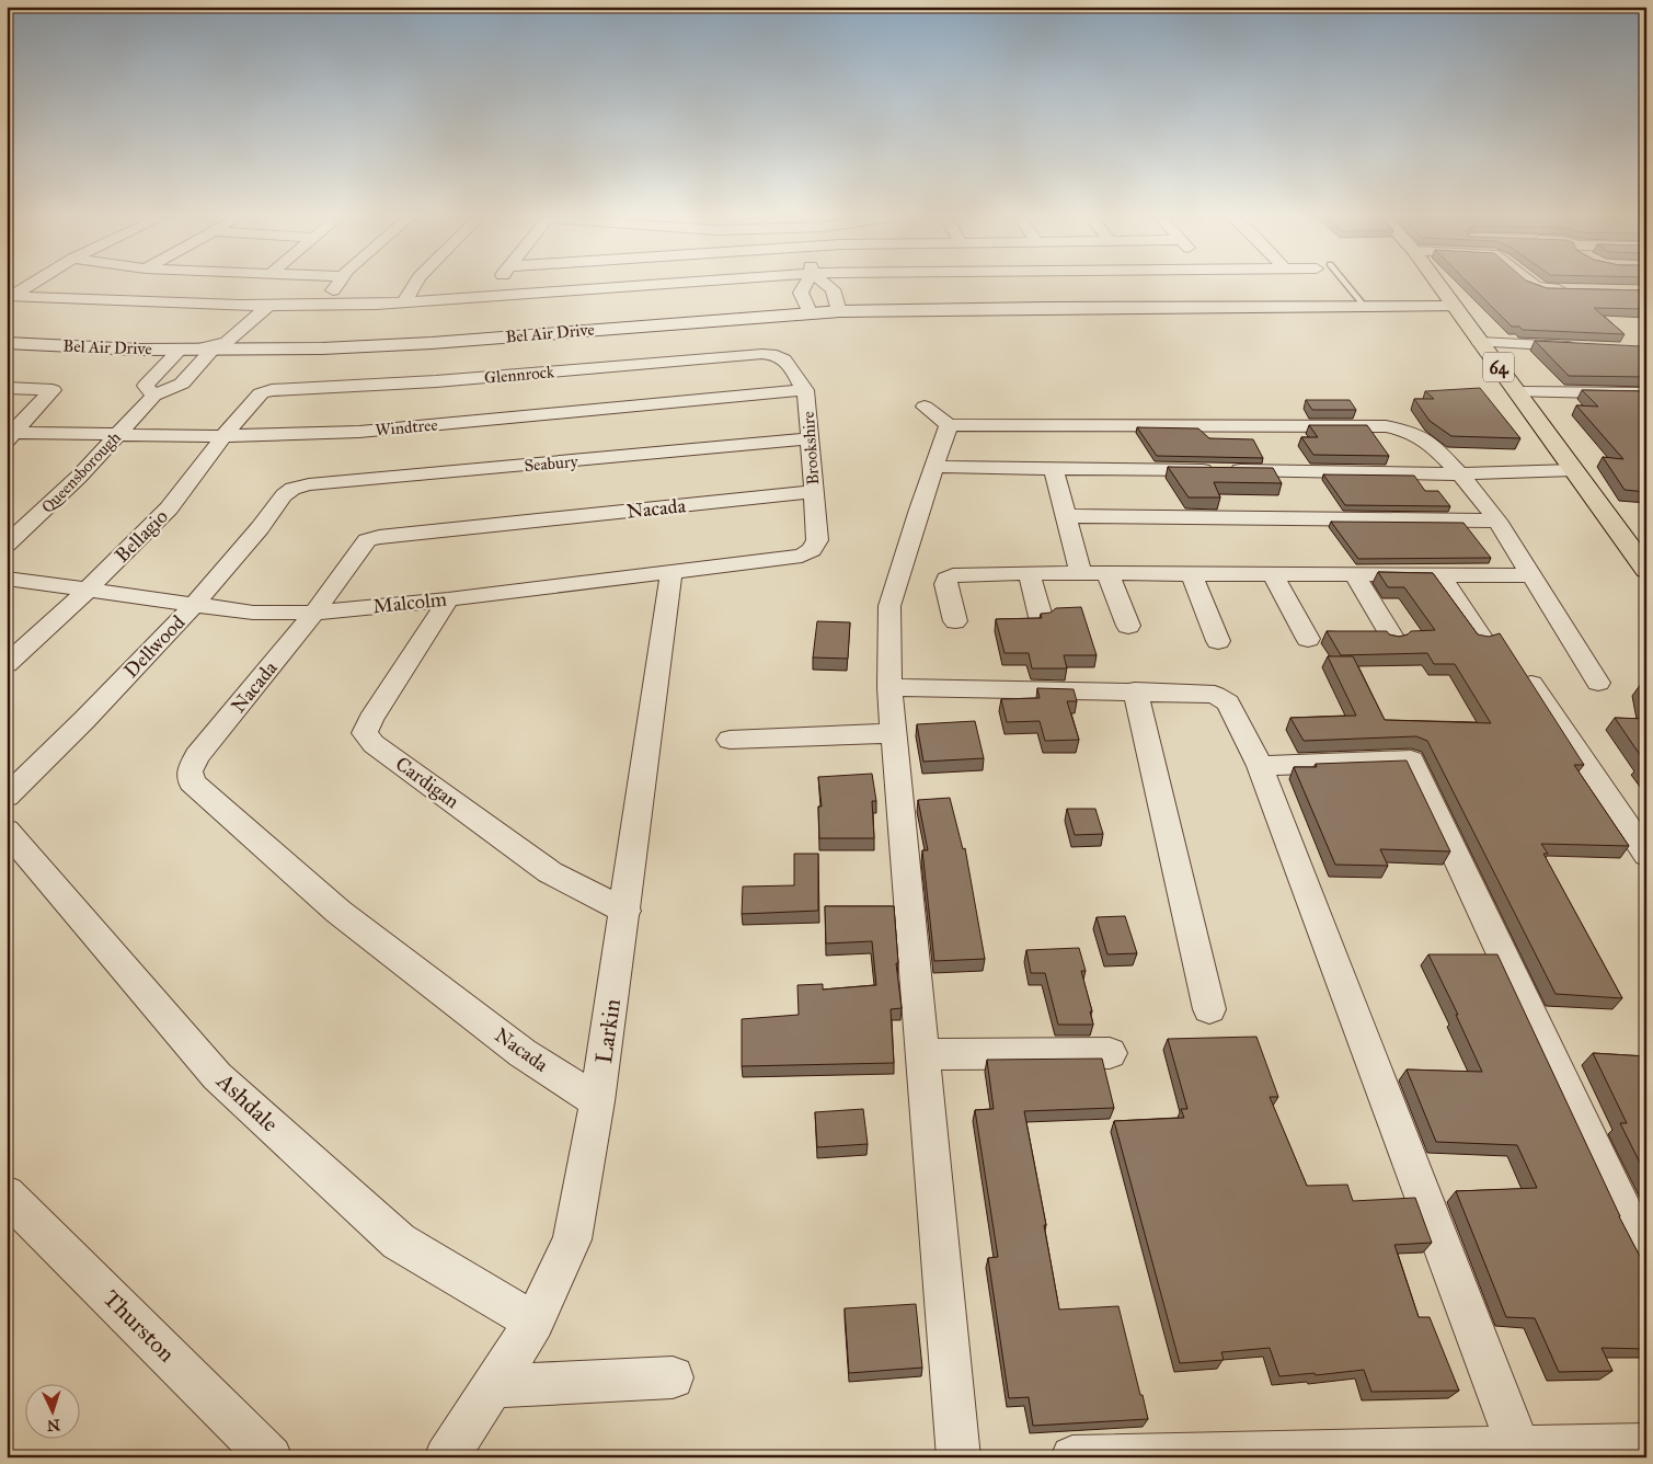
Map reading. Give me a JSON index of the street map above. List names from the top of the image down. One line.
{"streets":{"main road":["64"],"street":["Bel Air Drive","Glennrock","Windtree","Brookshire","Seabury","Queensborough","Nacada","Bellagio","Malcolm","Dellwood","Cardigan","Larkin","Ashdale","Thurston"]},"crossings":[["Bel Air Drive","64"],["Glennrock","Brookshire"],["Glennrock","Bellagio"],["Windtree","Brookshire"],["Windtree","Queensborough"],["Windtree","Bellagio"],["Brookshire","Seabury"],["Brookshire","Nacada"],["Brookshire","Malcolm"],["Seabury","Dellwood"],["Nacada","Malcolm"],["Nacada","Larkin"],["Bellagio","Malcolm"],["Malcolm","Dellwood"],["Malcolm","Cardigan"],["Malcolm","Larkin"],["Cardigan","Larkin"],["Larkin","Ashdale"]],"north":"bottom"}
